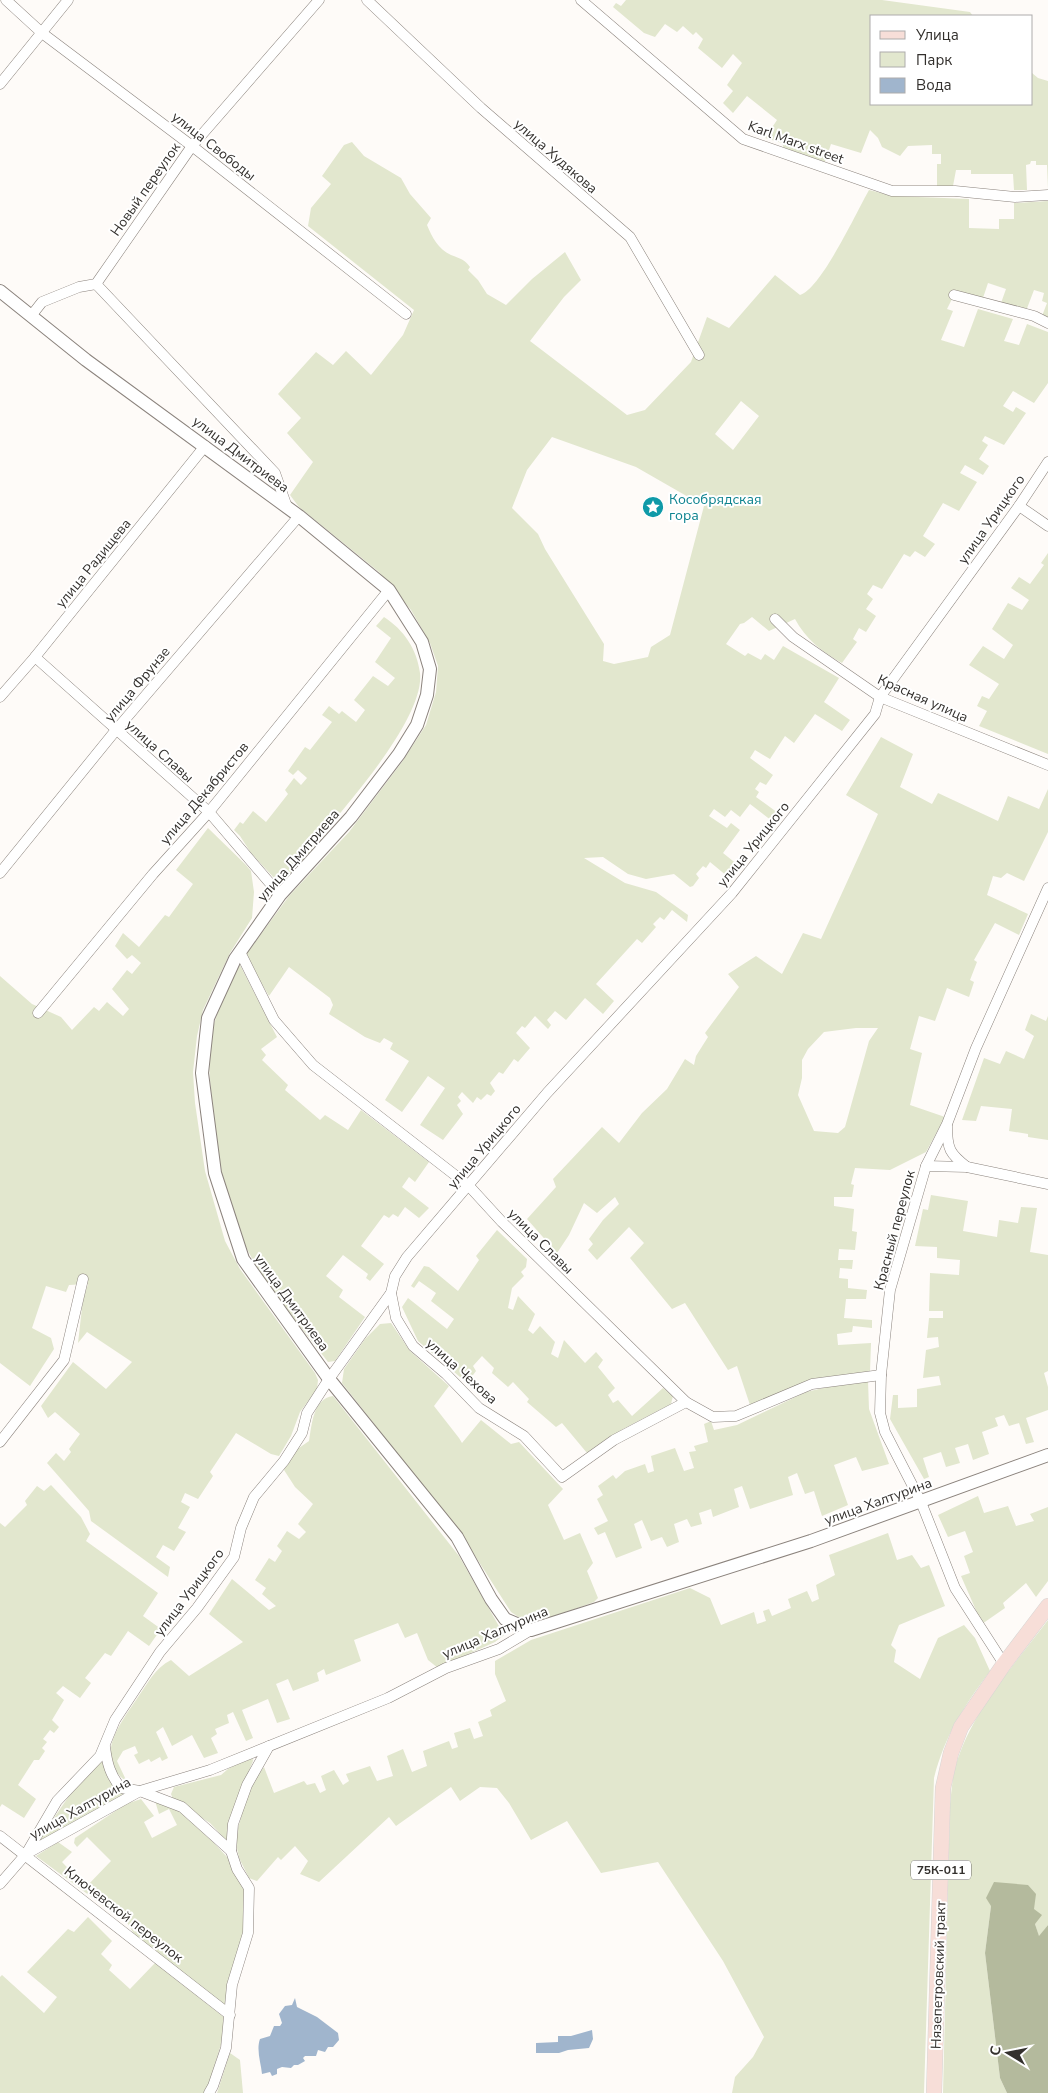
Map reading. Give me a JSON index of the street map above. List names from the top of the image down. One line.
{"streets":{"main road":["75К-011","Нязепетровский тракт"],"street":["Karl Marx street","улица Свободы","улица Худякова","Новый переулок","улица Дмитриева","улица Урицкого","улица Радищева","улица Фрунзе","Красная улица","улица Славы","улица Декабристов","Красный переулок","улица Чехова","улица Халтурина","Ключевской переулок"]},"crossings":[["улица Свободы","Новый переулок"],["улица Дмитриева","улица Урицкого"],["улица Дмитриева","улица Радищева"],["улица Дмитриева","улица Фрунзе"],["улица Дмитриева","улица Славы"],["улица Дмитриева","улица Декабристов"],["улица Дмитриева","улица Халтурина"],["улица Урицкого","Красная улица"],["улица Урицкого","улица Славы"],["улица Урицкого","улица Чехова"],["улица Урицкого","улица Халтурина"],["улица Урицкого","Ключевской переулок"],["улица Радищева","улица Славы"],["улица Фрунзе","улица Славы"],["улица Славы","улица Декабристов"],["улица Славы","Красный переулок"],["улица Славы","улица Чехова"],["Красный переулок","улица Халтурина"],["Красный переулок","75К-011"],["Красный переулок","Нязепетровский тракт"],["улица Халтурина","Ключевской переулок"],["75К-011","Нязепетровский тракт"]],"places":{"place":["Кособрядская гора"]},"legend":["Улица","Парк","Вода"],"north":"left"}
